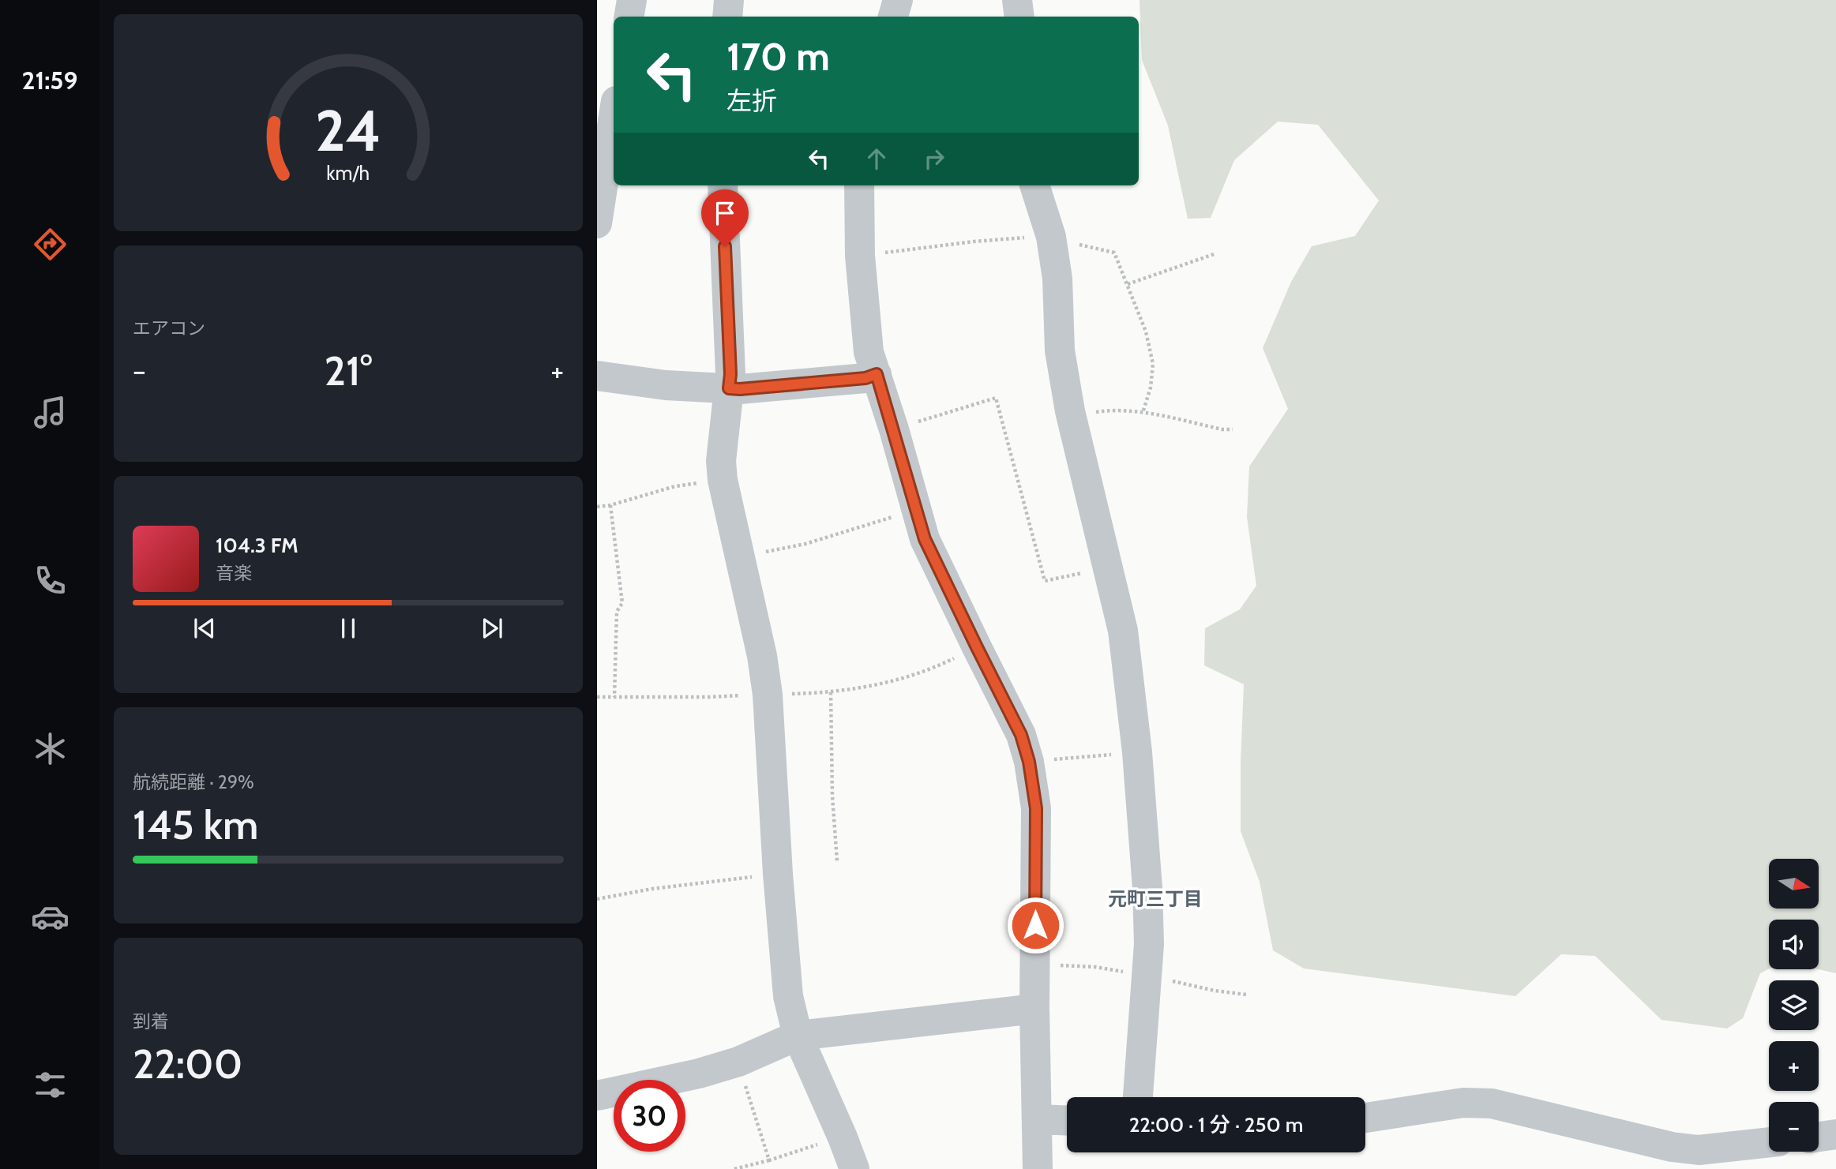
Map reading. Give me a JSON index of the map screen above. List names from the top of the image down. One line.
{"districts":["元町三丁目"],"north":"right","page":{"tabs":"21:59","turn":["170 m","左折"],"tile":["エアコン",["航続距離 · 29%","145 km"],["到着","22:00"]],"heat":["−","21°","+"],"song":["104.3 FM","音楽"],"map_buttons":["+","−"],"limit":"30","trip":"22:00 · 1 分 · 250 m","gauge":["24","km/h"]}}
